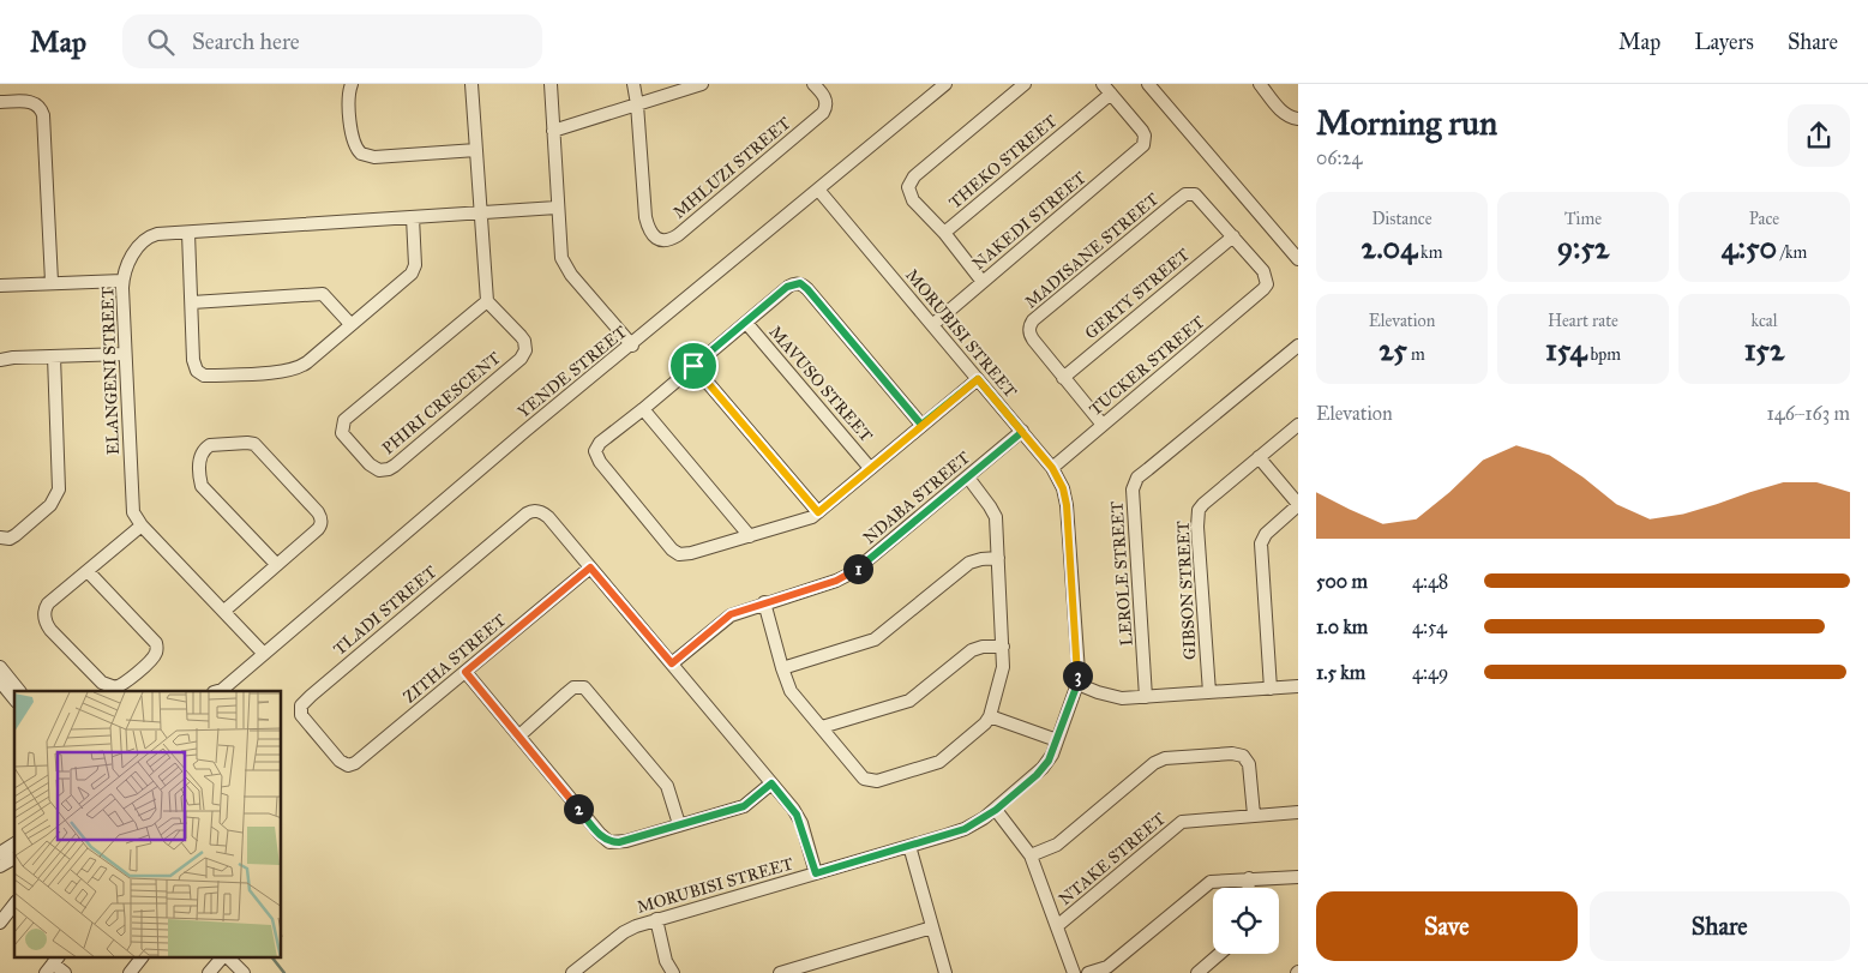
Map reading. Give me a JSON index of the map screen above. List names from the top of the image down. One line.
{"streets":{"street":["THEKO STREET","MHLUZI STREET","NAKEDI STREET","MADISANE STREET","GERTY STREET","MORUBISI STREET","TUCKER STREET","ELANGENI STREET","YENDE STREET","MAVUSO STREET","PHIRI CRESCENT","NDABA STREET","LEROLE STREET","GIBSON STREET","TLADI STREET","ZITHA STREET","NTAKE STREET"]},"crossings":[["THEKO STREET","NAKEDI STREET"],["NAKEDI STREET","MORUBISI STREET"],["MADISANE STREET","GERTY STREET"],["MADISANE STREET","TUCKER STREET"],["GERTY STREET","TUCKER STREET"],["MORUBISI STREET","TUCKER STREET"],["MORUBISI STREET","YENDE STREET"],["MORUBISI STREET","NDABA STREET"],["ELANGENI STREET","YENDE STREET"],["TLADI STREET","ZITHA STREET"]],"page":{"header":"Map","search":"Search here","nav":["Map","Layers","Share"],"heading":["Morning run","06:24"],"stats":[["Distance","2.04 km"],["Time","9:52"],["Pace","4:50 /km"],["Elevation","25 m"],["Heart rate","154 bpm"],["kcal","152"]],"chart":["Elevation","146–163 m"],"pins":["1","3","2"],"list":[{"name":"500 m","note":"4:48"},{"name":"1.0 km","note":"4:54"},{"name":"1.5 km","note":"4:49"}],"buttons":["Save","Share"]}}
